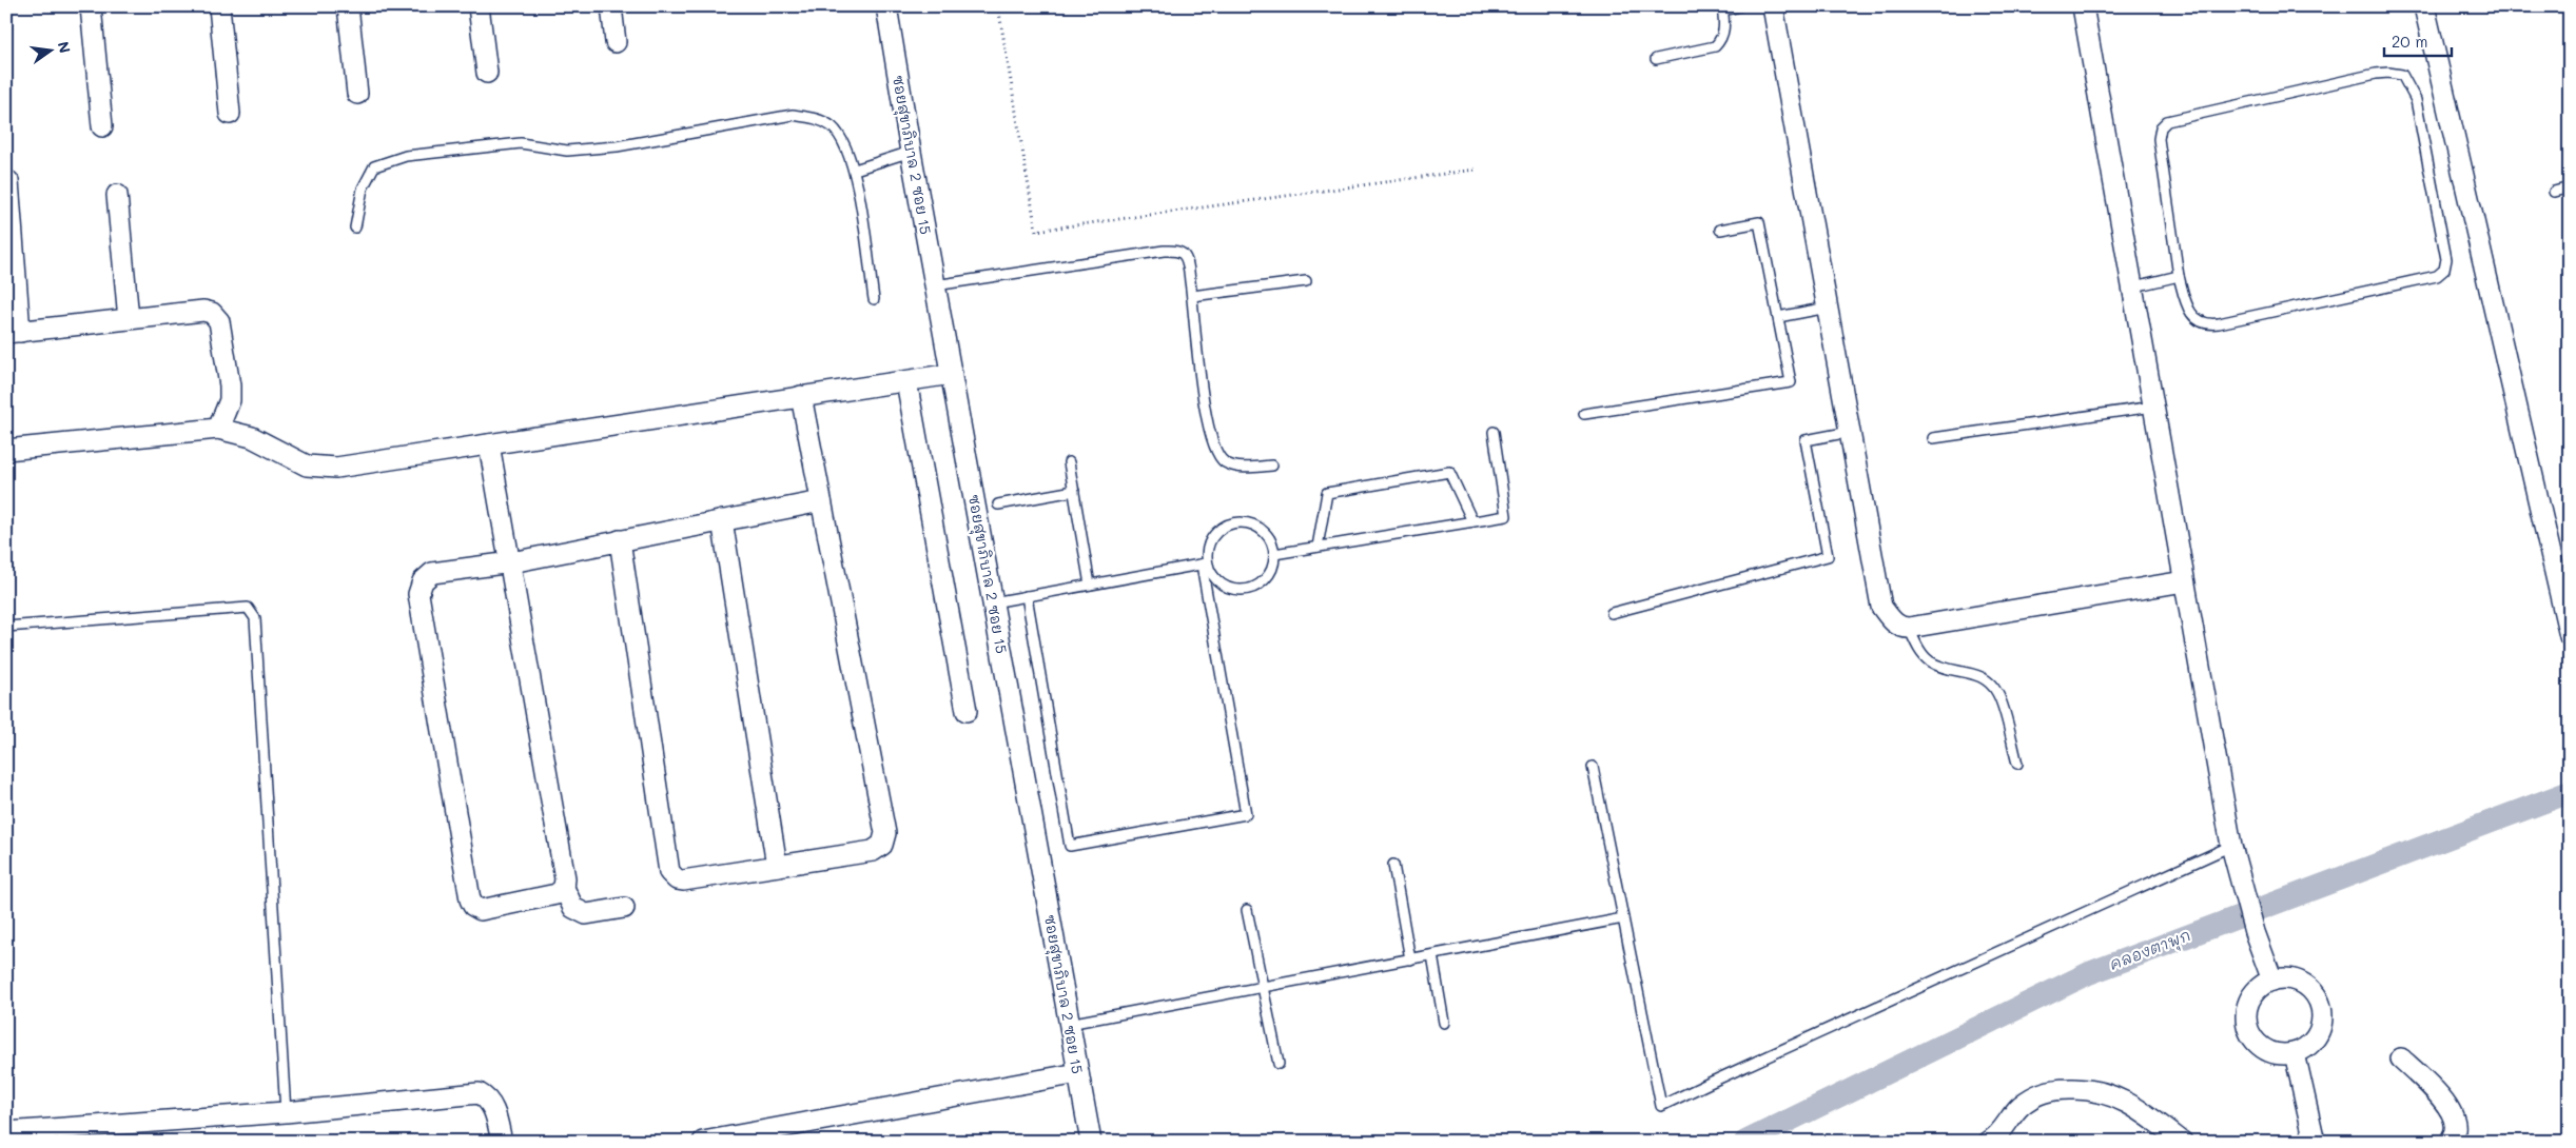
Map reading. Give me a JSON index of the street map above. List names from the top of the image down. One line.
{"streets":{"street":["ซอยสุขาภิบาล 2 ซอย 15"]},"water":["คลองตาพุก"],"scale_bar":"20 m","north":"right"}
